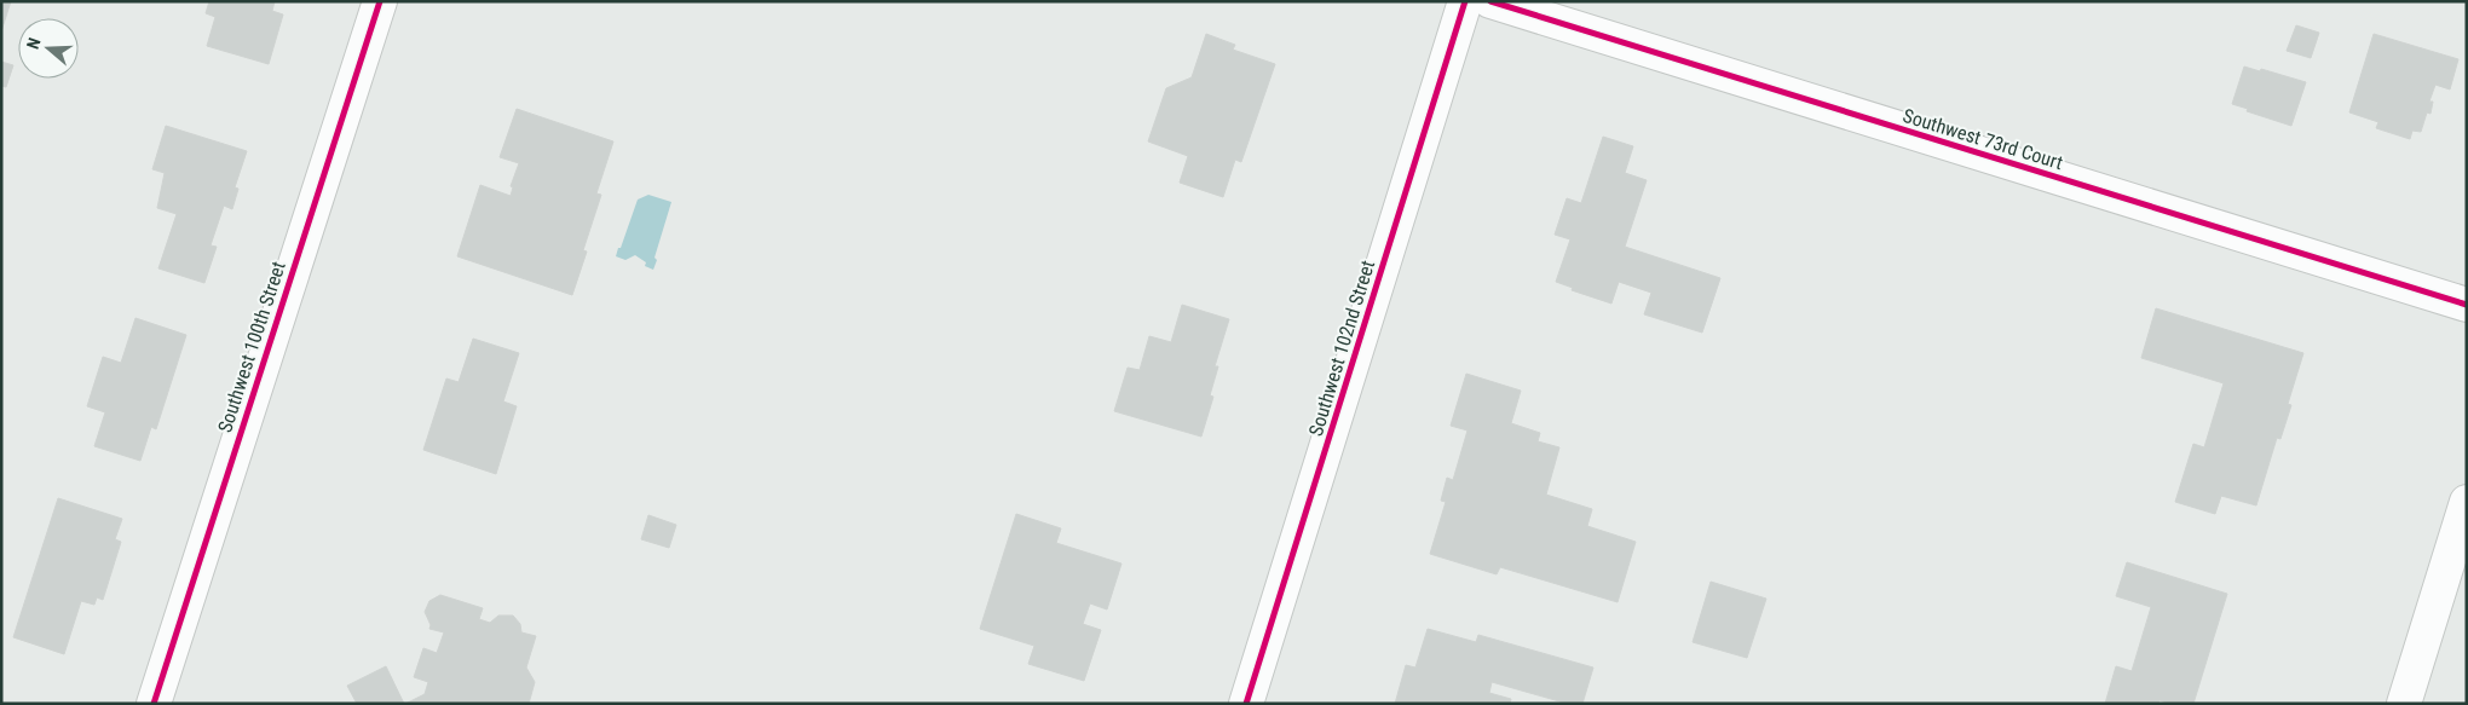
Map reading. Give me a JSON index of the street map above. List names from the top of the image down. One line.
{"streets":{"street":["Southwest 73rd Court","Southwest 100th Street","Southwest 102nd Street"]},"north":"left"}
